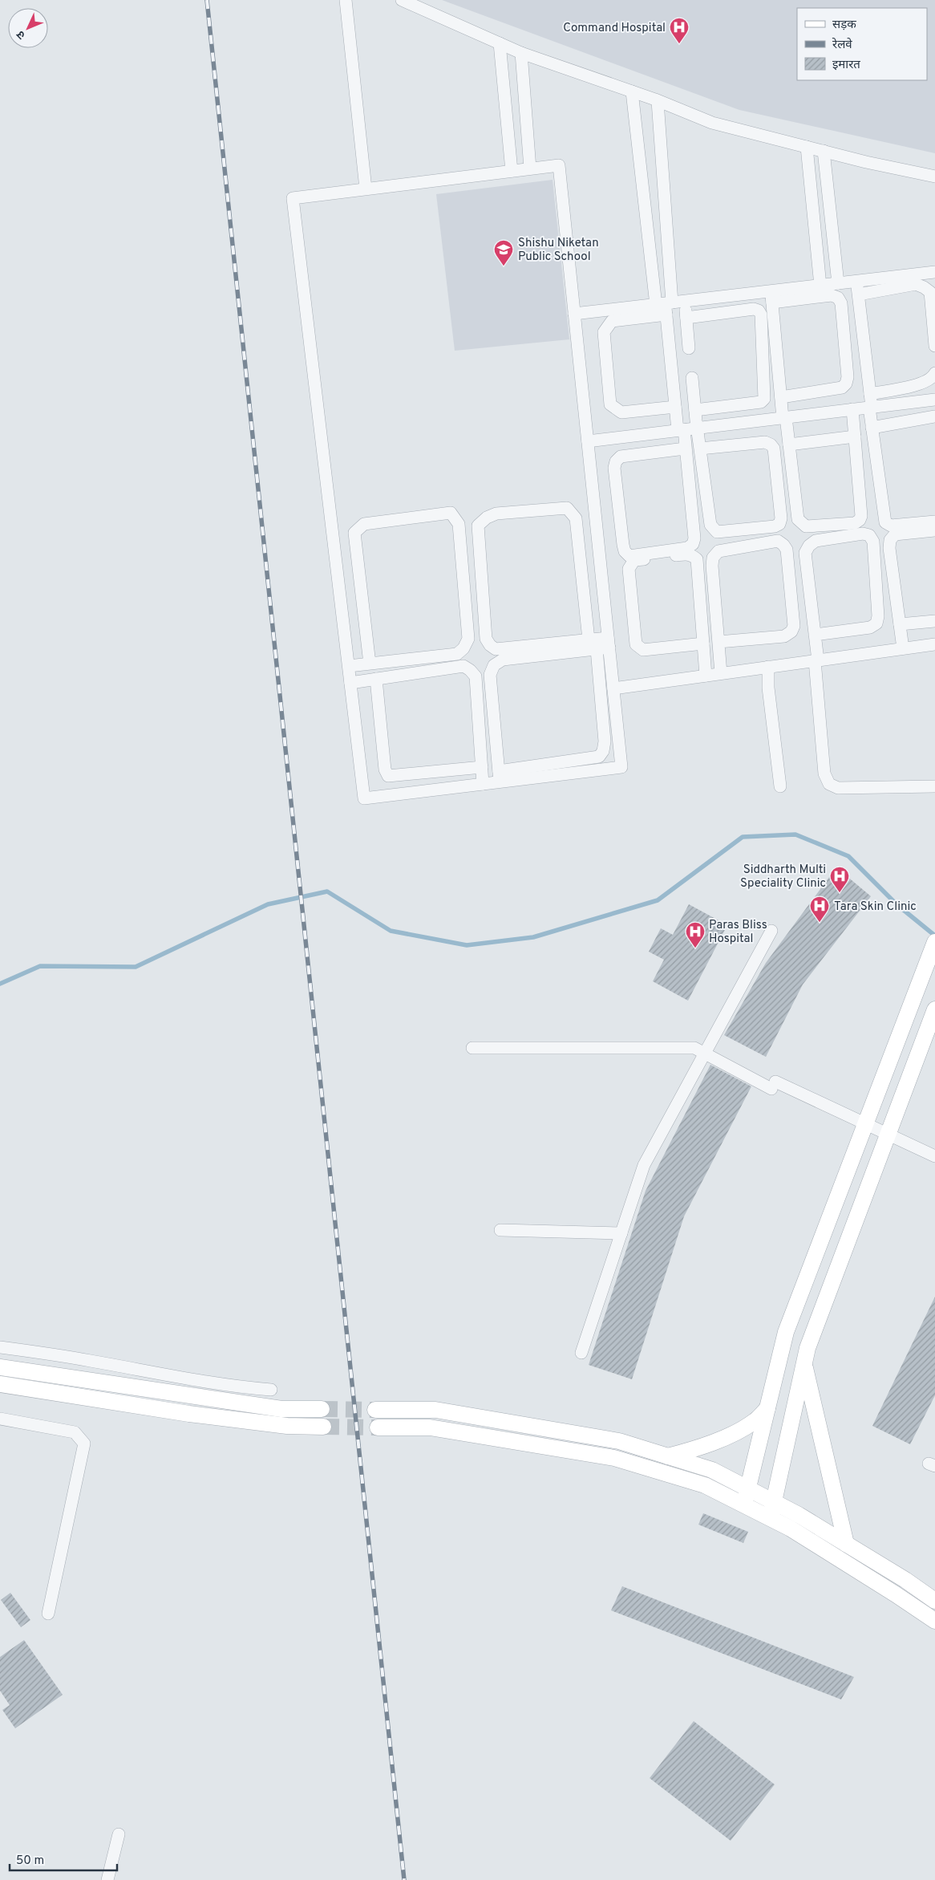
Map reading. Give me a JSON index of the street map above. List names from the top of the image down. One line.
{"places":{"hospital":["Command Hospital","Siddharth Multi Speciality Clinic","Tara Skin Clinic","Paras Bliss Hospital"],"school or university":["Shishu Niketan Public School"]},"legend":["सड़क","रेलवे","इमारत"],"scale_bar":"50 m","north":"bottom left"}
